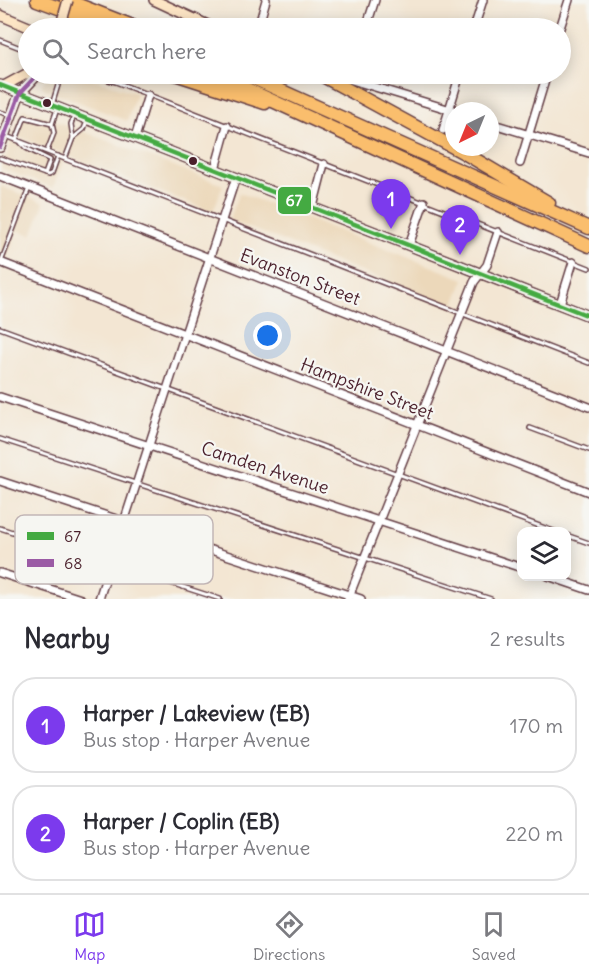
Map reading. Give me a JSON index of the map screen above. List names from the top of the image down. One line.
{"streets":{"street":["Evanston Street","Hampshire Street","Camden Avenue"]},"lines":["transit line 68","transit line 67"],"legend":["67","68"],"north":"bottom left","page":{"search":"Search here","pins":["1","2"],"heading":["Nearby","2 results"],"list":[{"mark":"1","name":"Harper / Lakeview (EB)","note":"Bus stop · Harper Avenue","value":"170 m"},{"mark":"2","name":"Harper / Coplin (EB)","note":"Bus stop · Harper Avenue","value":"220 m"}],"nav":["Map","Directions","Saved"]}}
